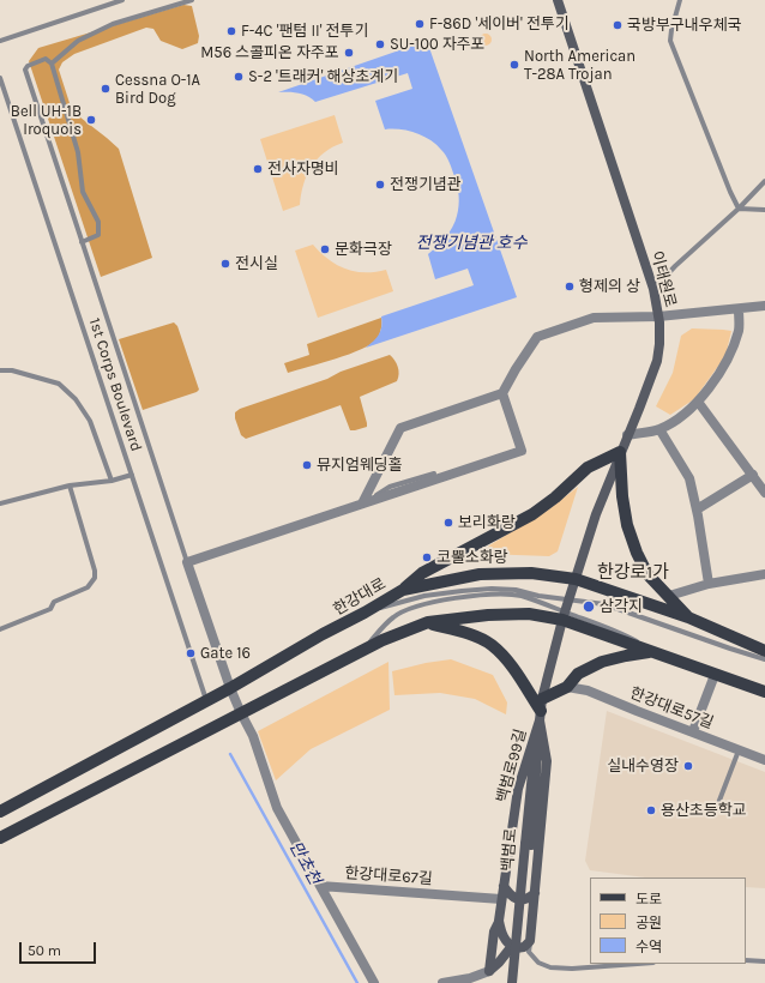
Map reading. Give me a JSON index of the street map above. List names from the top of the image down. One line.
{"streets":{"main road":["이태원로","한강대로","백범로99길","백범로"],"street":["한강대로57길","한강대로67길"],"lane":["1st Corps Boulevard"]},"crossings":[["이태원로","한강대로"],["이태원로","백범로"],["1st Corps Boulevard","한강대로"],["백범로99길","백범로"],["백범로99길","한강대로67길"]],"districts":["한강로1가"],"water":["전쟁기념관 호수","만초천"],"places":["F-86D '세이버' 전투기","국방부구내우체국","F-4C '팬텀 II' 전투기","SU-100 자주포","M56 스콜피온 자주포","North American T-28A Trojan","S-2 '트래커' 해상초계기","Cessna O-1A Bird Dog","Bell UH-1B Iroquois","전사자명비","전쟁기념관","문화극장","전시실","형제의 상","뮤지엄웨딩홀","보리화랑","코뿔소화랑","삼각지","Gate 16","실내수영장","용산초등학교"],"legend":["도로","공원","수역"],"scale_bar":"50 m"}
